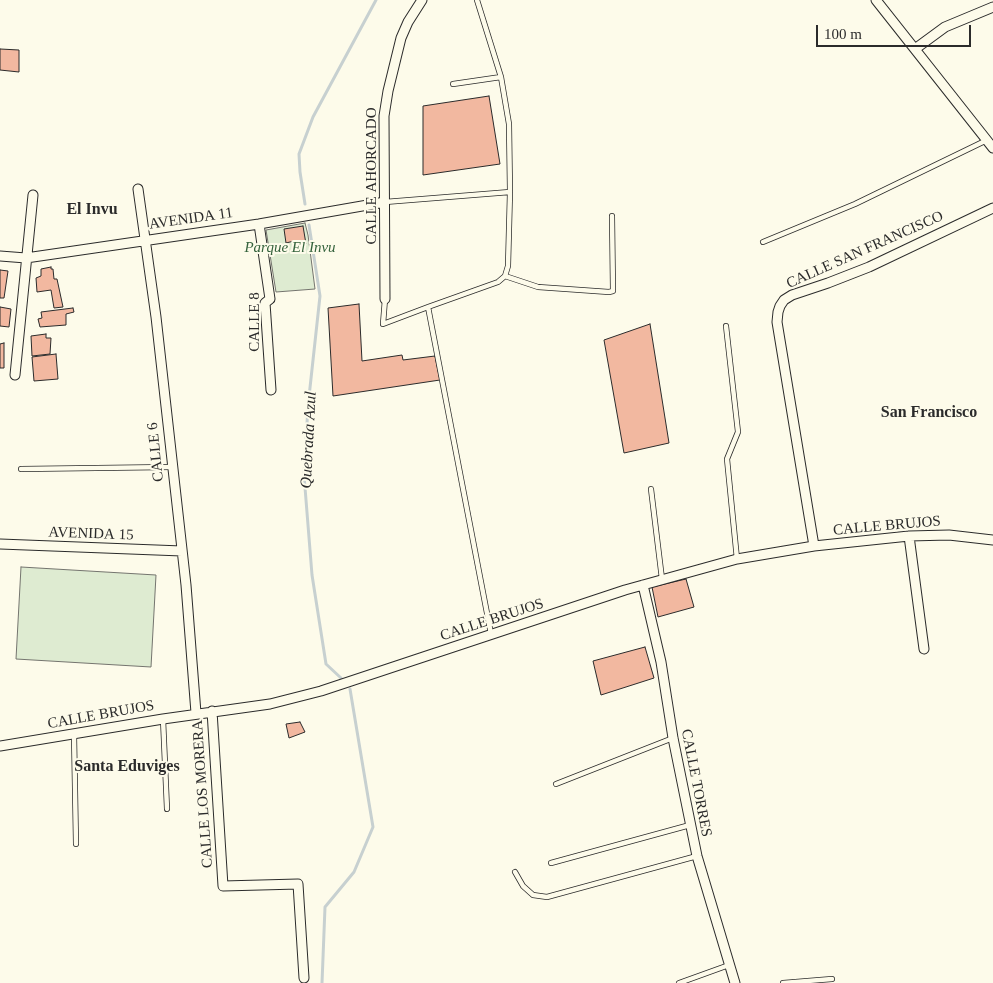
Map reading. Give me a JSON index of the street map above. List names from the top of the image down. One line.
{"streets":{"street":["CALLE AHORCADO","AVENIDA 11","CALLE SAN FRANCISCO","CALLE 8","CALLE 6","CALLE BRUJOS","AVENIDA 15","CALLE TORRES","CALLE LOS MORERA"]},"crossings":[["CALLE AHORCADO","AVENIDA 11"],["AVENIDA 11","CALLE 8"],["AVENIDA 11","CALLE 6"],["CALLE SAN FRANCISCO","CALLE BRUJOS"],["CALLE 6","CALLE BRUJOS"],["CALLE 6","AVENIDA 15"],["CALLE BRUJOS","CALLE TORRES"],["CALLE BRUJOS","CALLE LOS MORERA"]],"districts":["El Invu","San Francisco","Santa Eduviges"],"water":["Quebrada Azul"],"parks":["Parque El Invu"],"scale_bar":"100 m"}
